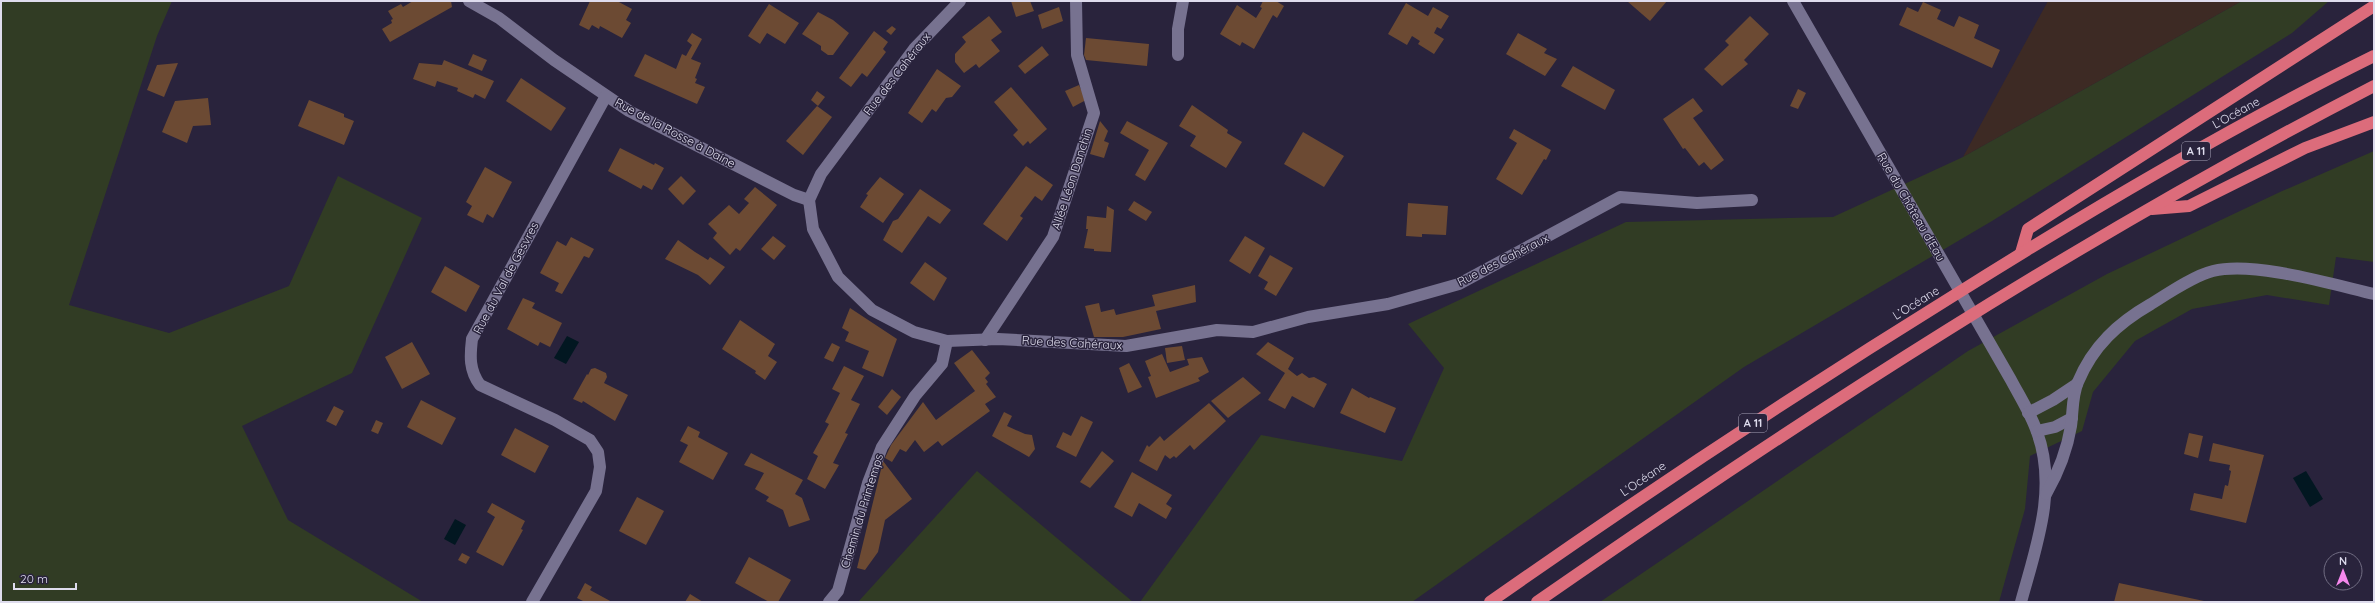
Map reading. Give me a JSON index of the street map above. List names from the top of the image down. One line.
{"streets":{"highway":["L’Océane","A 11"],"street":["Rue des Cahéraux","Rue de la Rosse à Daine","Allée Léon Danchin","Rue du Château d'Eau","Rue du Val de Gesvres","Chemin du Printemps"]},"crossings":[["Rue des Cahéraux","Rue de la Rosse à Daine"],["Rue des Cahéraux","Allée Léon Danchin"],["Rue des Cahéraux","Chemin du Printemps"],["Rue de la Rosse à Daine","Rue du Val de Gesvres"]],"scale_bar":"20 m","north":"top"}
